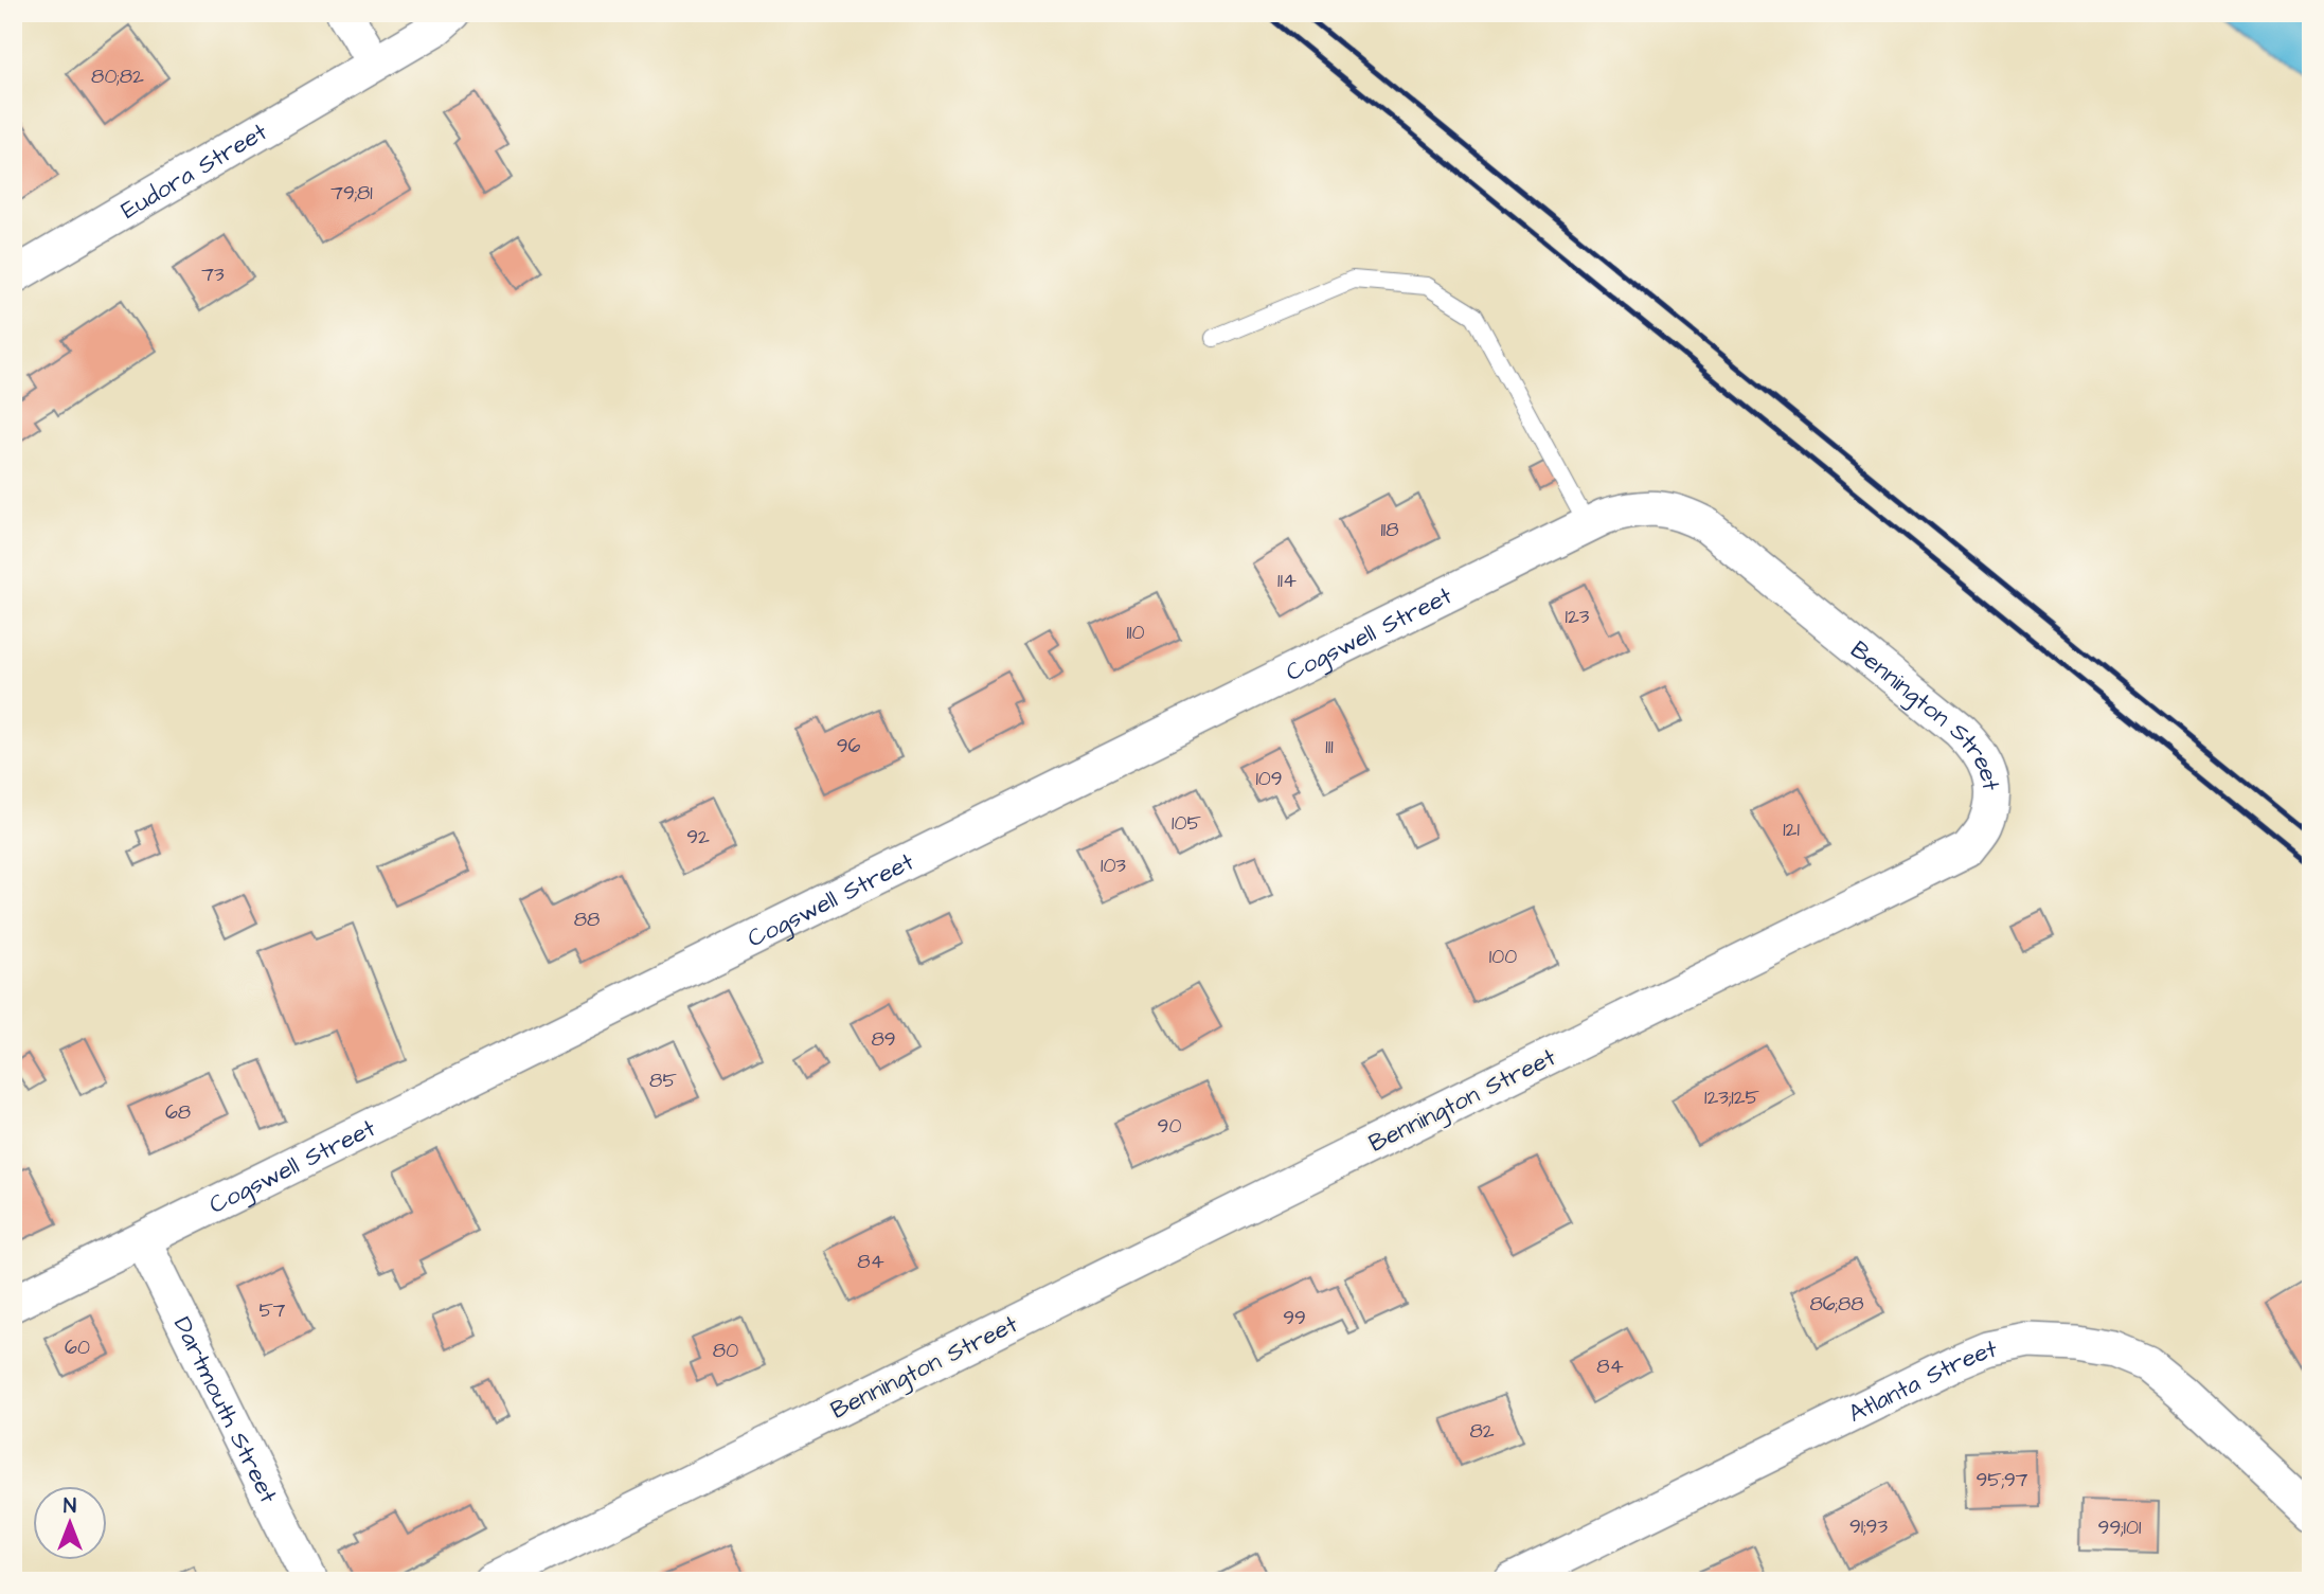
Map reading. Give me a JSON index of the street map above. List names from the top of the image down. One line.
{"streets":{"street":["Eudora Street","Cogswell Street","Bennington Street","Atlanta Street","Dartmouth Street"]},"crossings":[["Cogswell Street","Bennington Street"],["Cogswell Street","Dartmouth Street"]],"house_numbers":["80;82","79;81","73","118","114","123","110","96","111","109","105","121","92","103","88","100","89","85","123;125","68","90","84","86;88","57","99","60","80","84","82","95;97","91;93","99;101"],"north":"top"}
